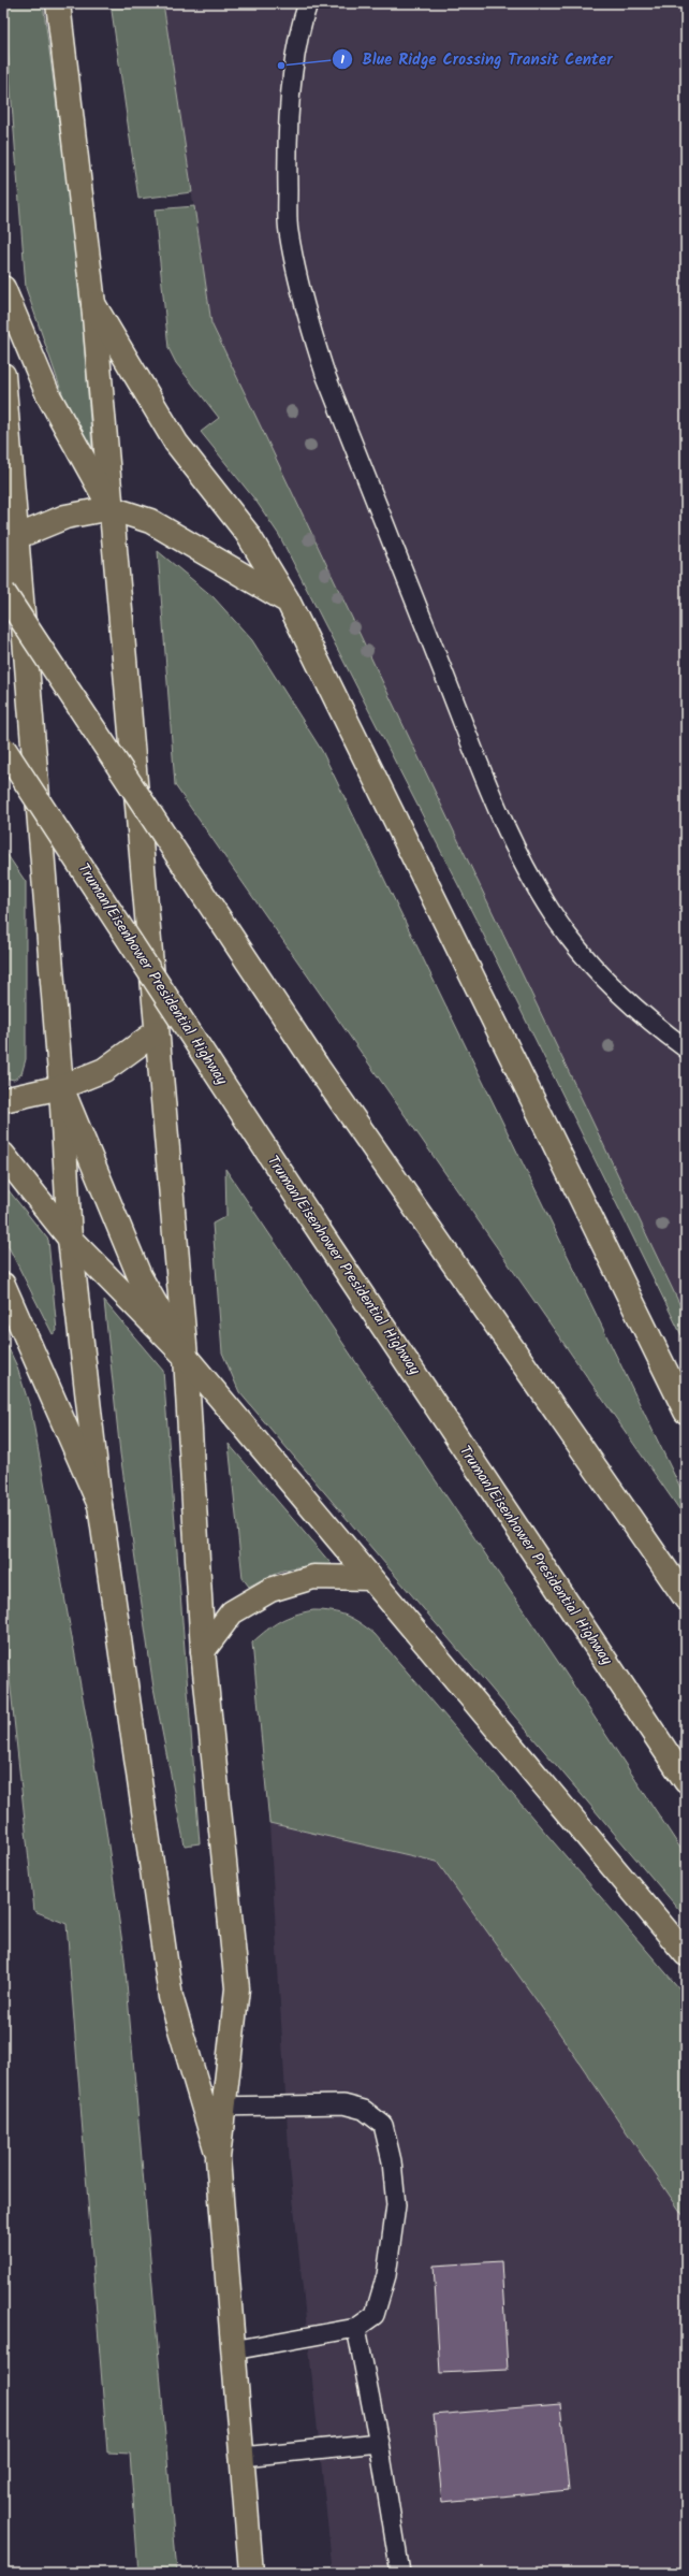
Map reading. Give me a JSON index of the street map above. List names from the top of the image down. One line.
{"streets":{"main road":["Truman/Eisenhower Presidential Highway"]},"places":["Blue Ridge Crossing Transit Center"]}
